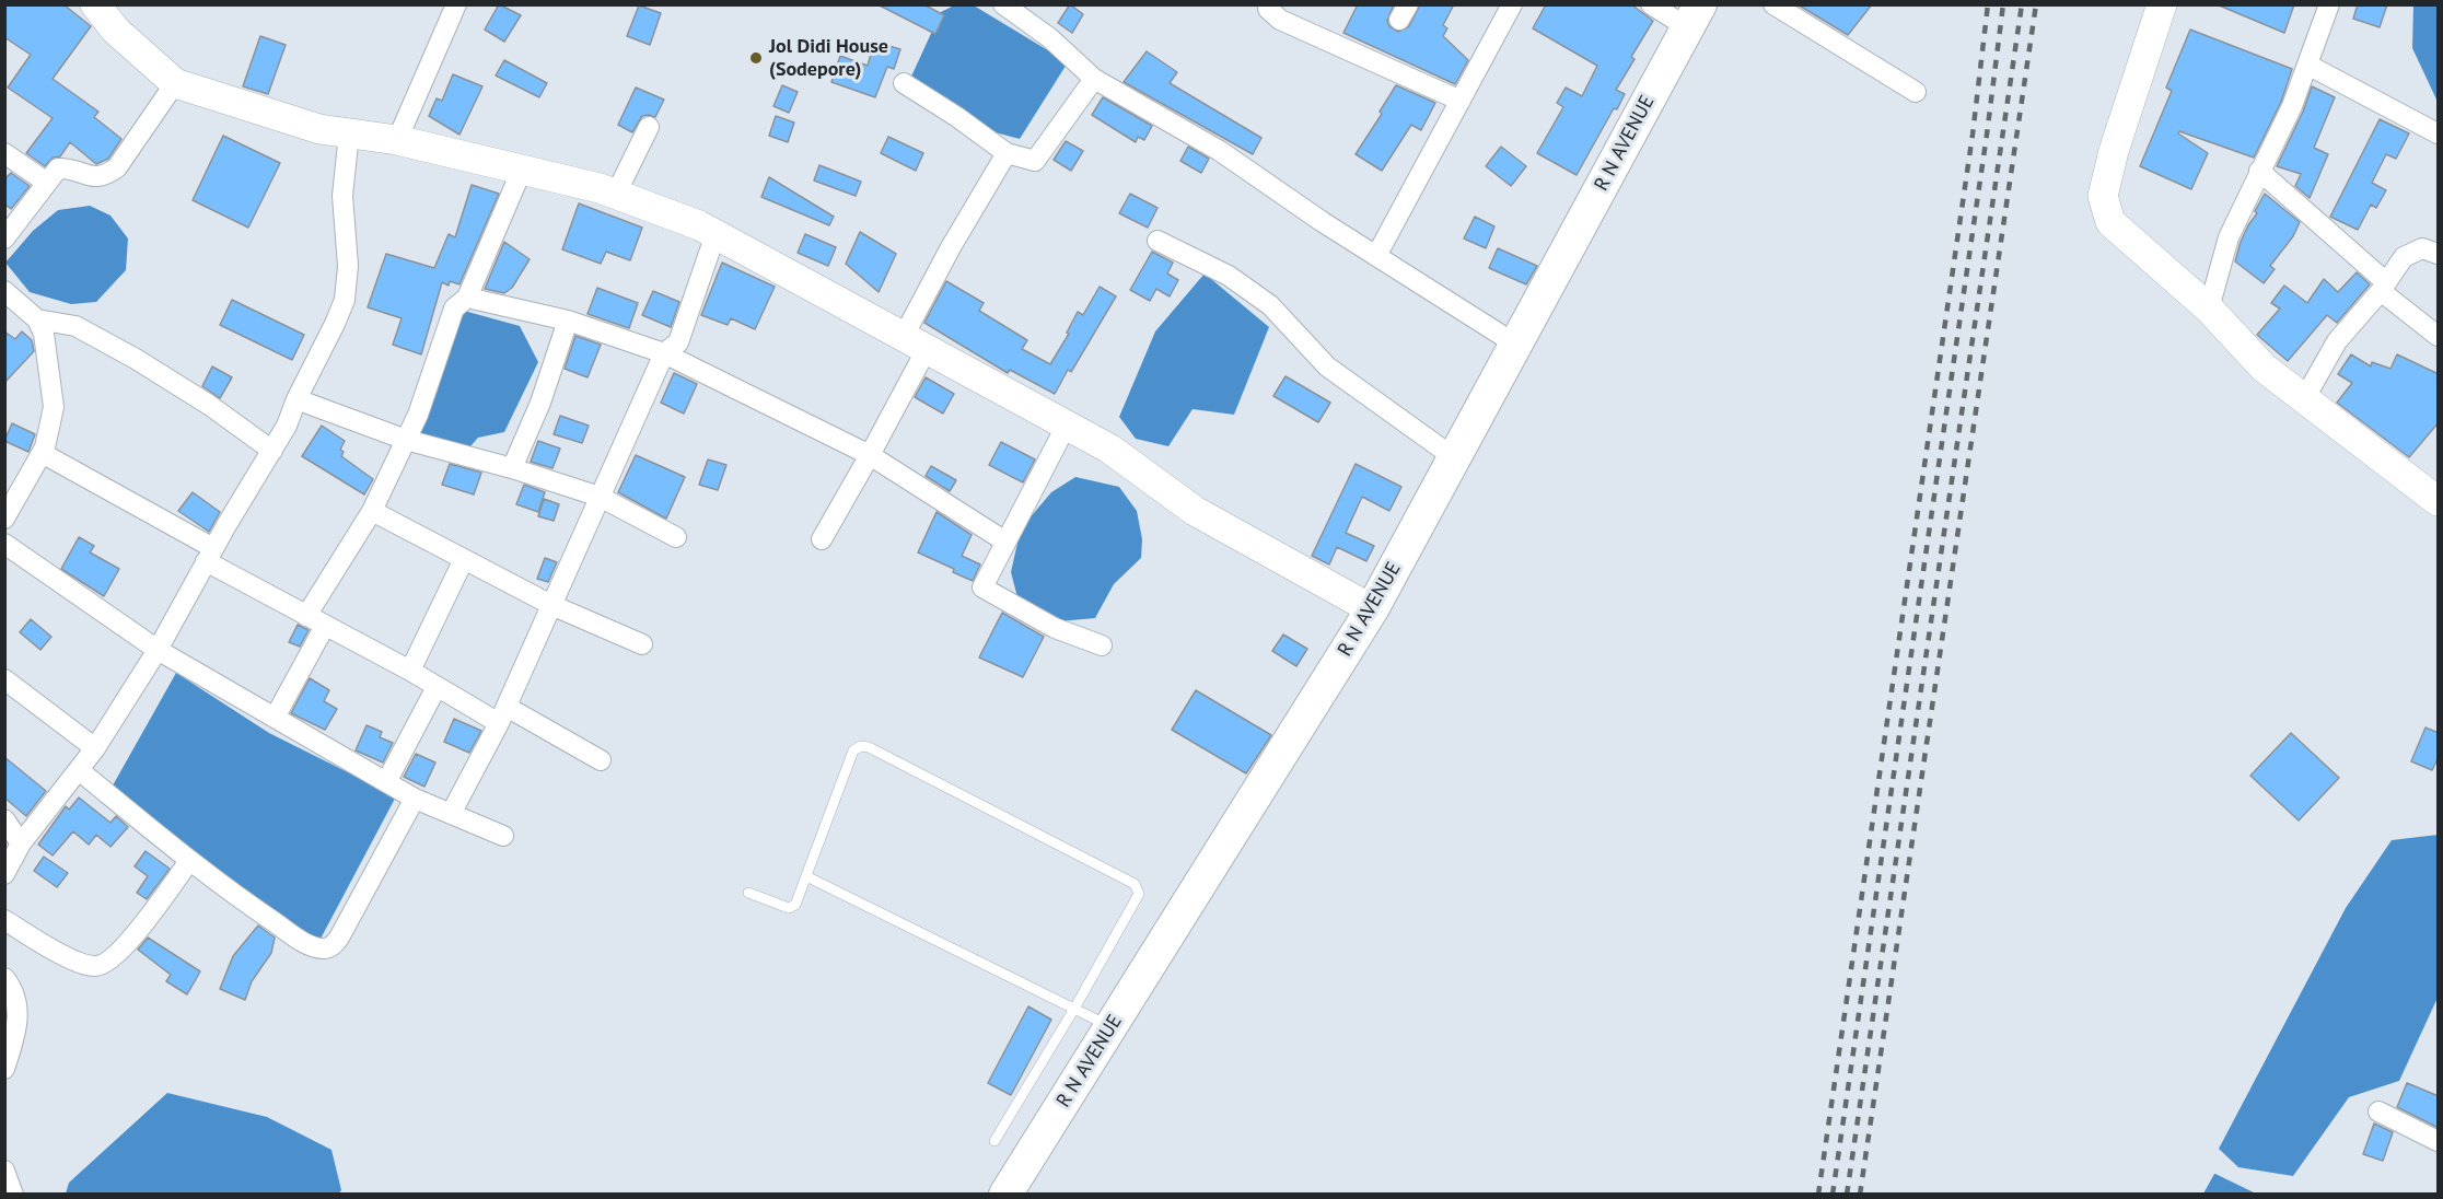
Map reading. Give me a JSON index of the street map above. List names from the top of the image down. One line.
{"streets":{"main road":["R N AVENUE"]},"places":["Jol Didi House (Sodepore)"]}
